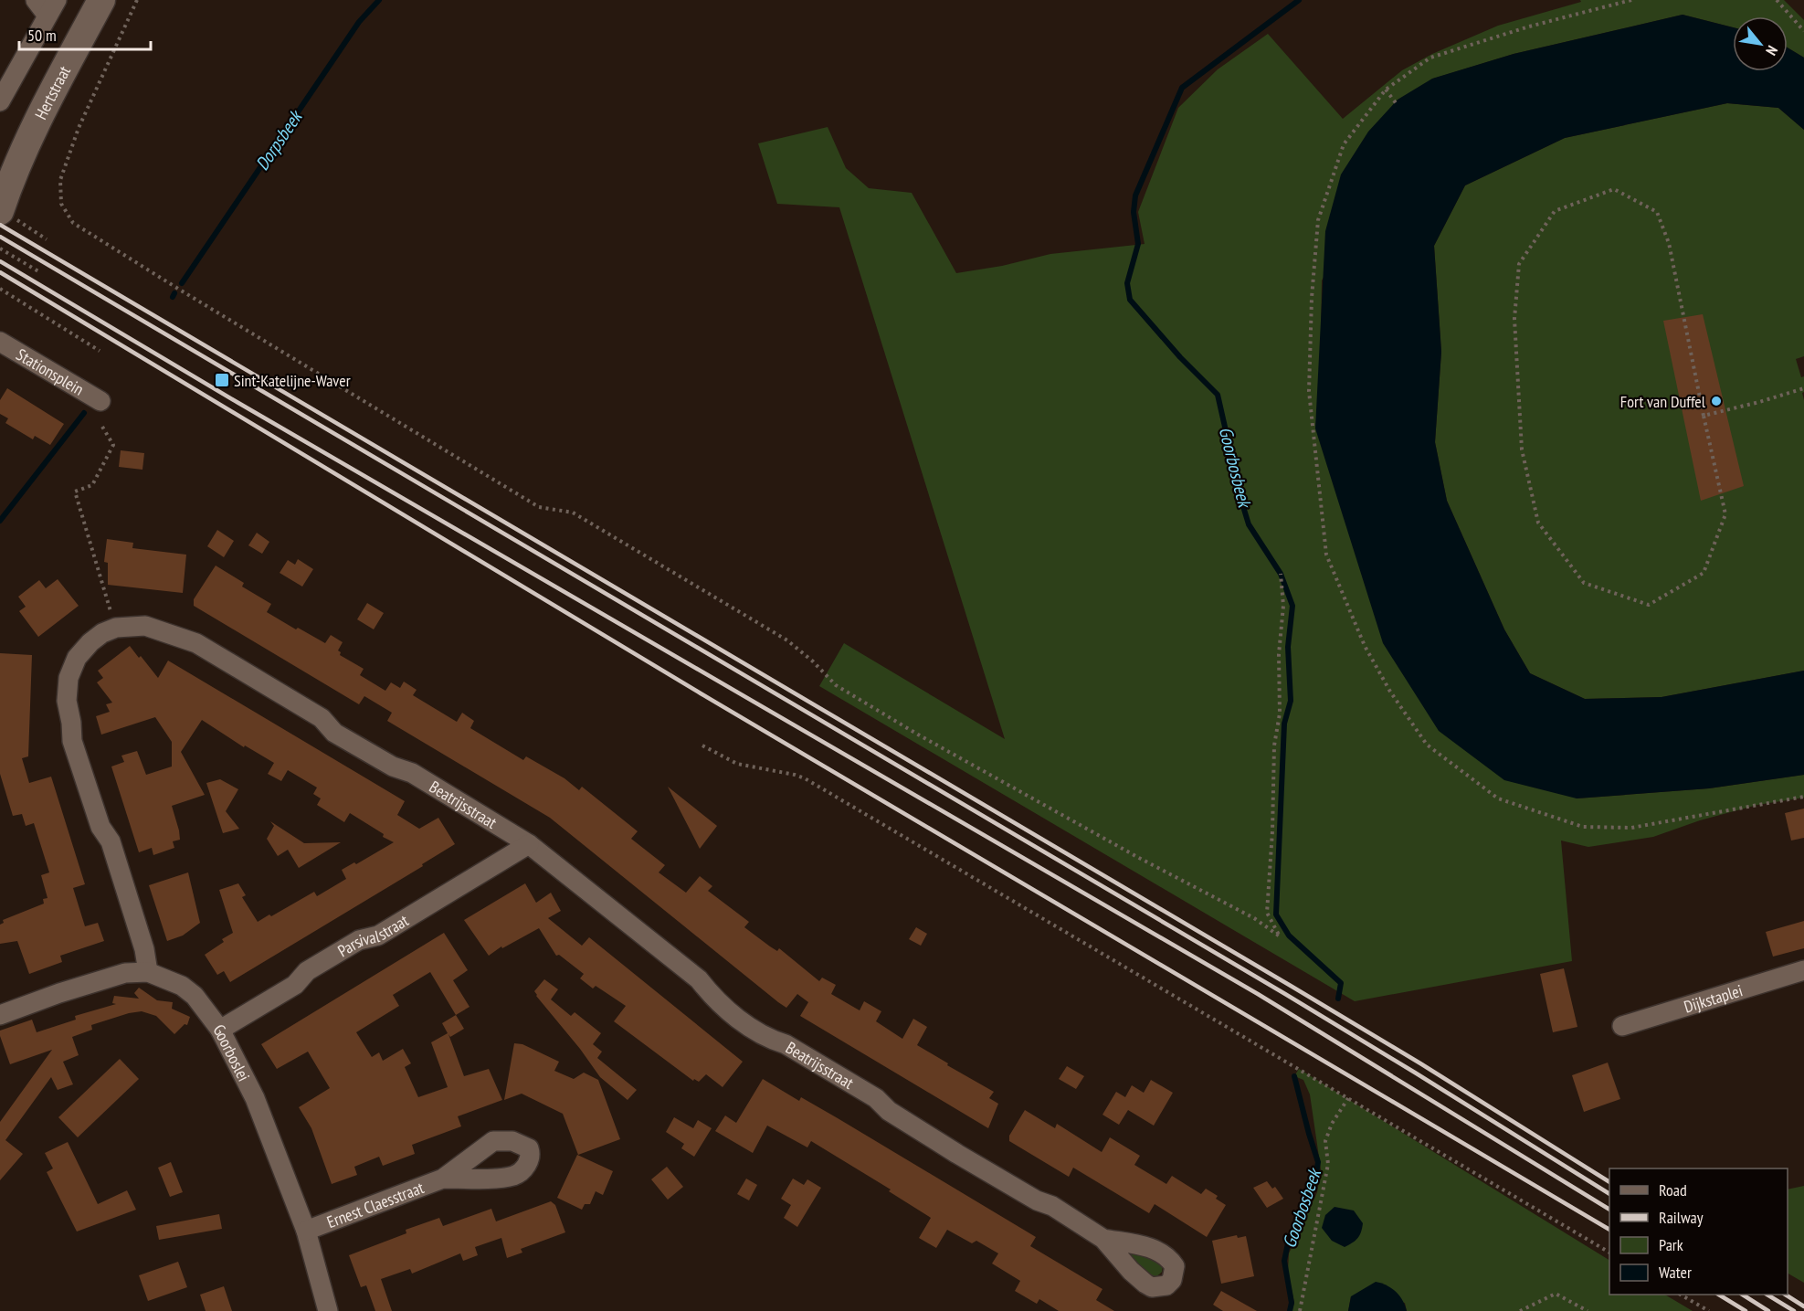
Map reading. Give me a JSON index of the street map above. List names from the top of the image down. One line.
{"streets":{"street":["Hertstraat","Stationsplein","Beatrijsstraat","Parsivalstraat","Dijkstaplei","Goorboslei","Ernest Claesstraat"]},"crossings":[["Beatrijsstraat","Parsivalstraat"],["Beatrijsstraat","Goorboslei"],["Parsivalstraat","Goorboslei"],["Goorboslei","Ernest Claesstraat"]],"water":["Dorpsbeek","Goorbosbeek"],"places":{"transit":["Sint-Katelijne-Waver"],"other":["Fort van Duffel"]},"legend":["Road","Railway","Park","Water"],"scale_bar":"50 m","north":"bottom right"}
